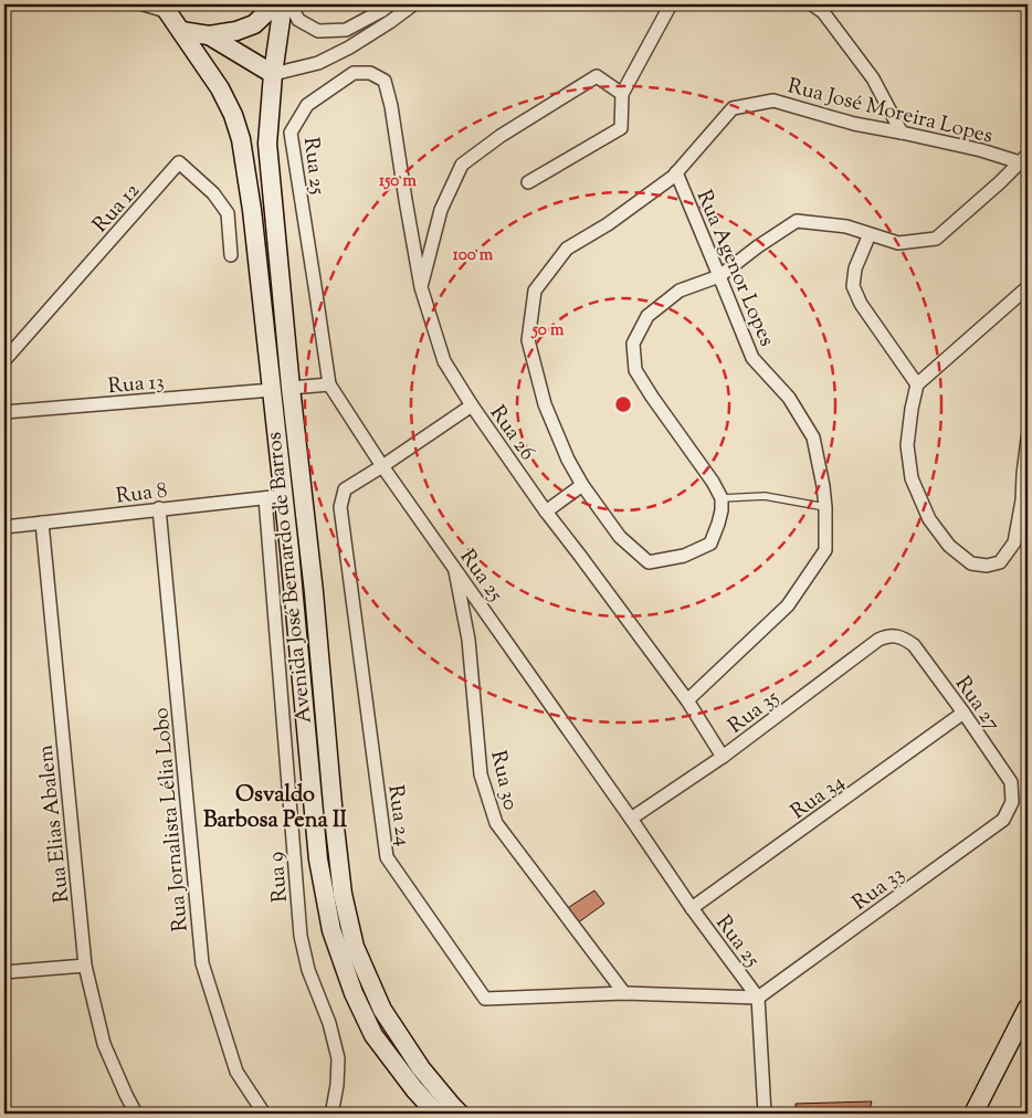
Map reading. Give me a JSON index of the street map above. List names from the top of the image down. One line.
{"streets":{"main road":["Avenida José Bernardo de Barros"],"street":["Rua José Moreira Lopes","Rua 25","Rua 12","Rua Agenor Lopes","Rua 13","Rua 26","Rua 8","Rua 27","Rua 35","Rua 30","Rua 34","Rua 24","Rua Jornalista Lélia Lobo","Rua Elias Abalem","Rua 9","Rua 33"]},"crossings":[["Rua José Moreira Lopes","Rua Agenor Lopes"],["Rua 25","Rua 26"],["Rua 25","Rua 35"],["Rua 25","Rua 30"],["Rua 25","Rua 34"],["Rua 25","Rua 24"],["Rua 25","Rua 33"],["Rua Agenor Lopes","Rua 26"],["Rua 13","Avenida José Bernardo de Barros"],["Rua 26","Rua 35"],["Rua 26","Rua 24"],["Rua 8","Avenida José Bernardo de Barros"],["Rua 8","Rua Jornalista Lélia Lobo"],["Rua 8","Rua Elias Abalem"],["Rua 8","Rua 9"],["Rua 27","Rua 35"],["Rua 27","Rua 34"],["Rua 27","Rua 33"],["Rua 30","Rua 24"],["Rua 24","Rua 33"]],"districts":["Osvaldo Barbosa Pena II"],"rings":["150 m","100 m","50 m"]}
